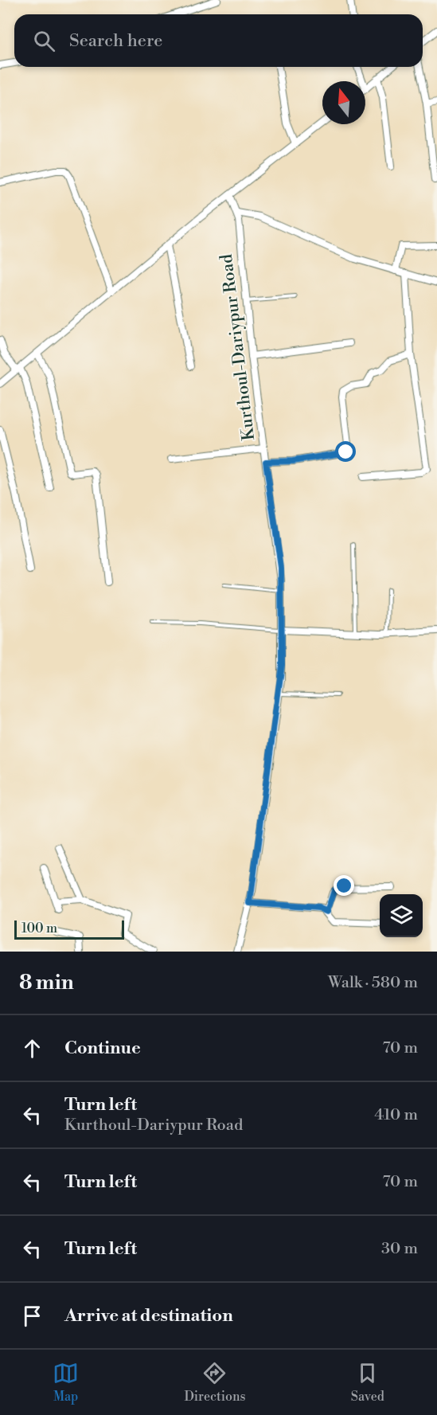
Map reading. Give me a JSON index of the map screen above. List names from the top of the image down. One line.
{"streets":{"street":["Kurthoul-Dariypur Road"]},"scale_bar":"100 m","north":"top","page":{"search":"Search here","scale":"100 m","heading":["8 min","Walk · 580 m"],"list":[["Continue","70 m"],["Turn left","Kurthoul-Dariypur Road","410 m"],["Turn left","70 m"],["Turn left","30 m"],"Arrive at destination"],"nav":["Map","Directions","Saved"]}}
